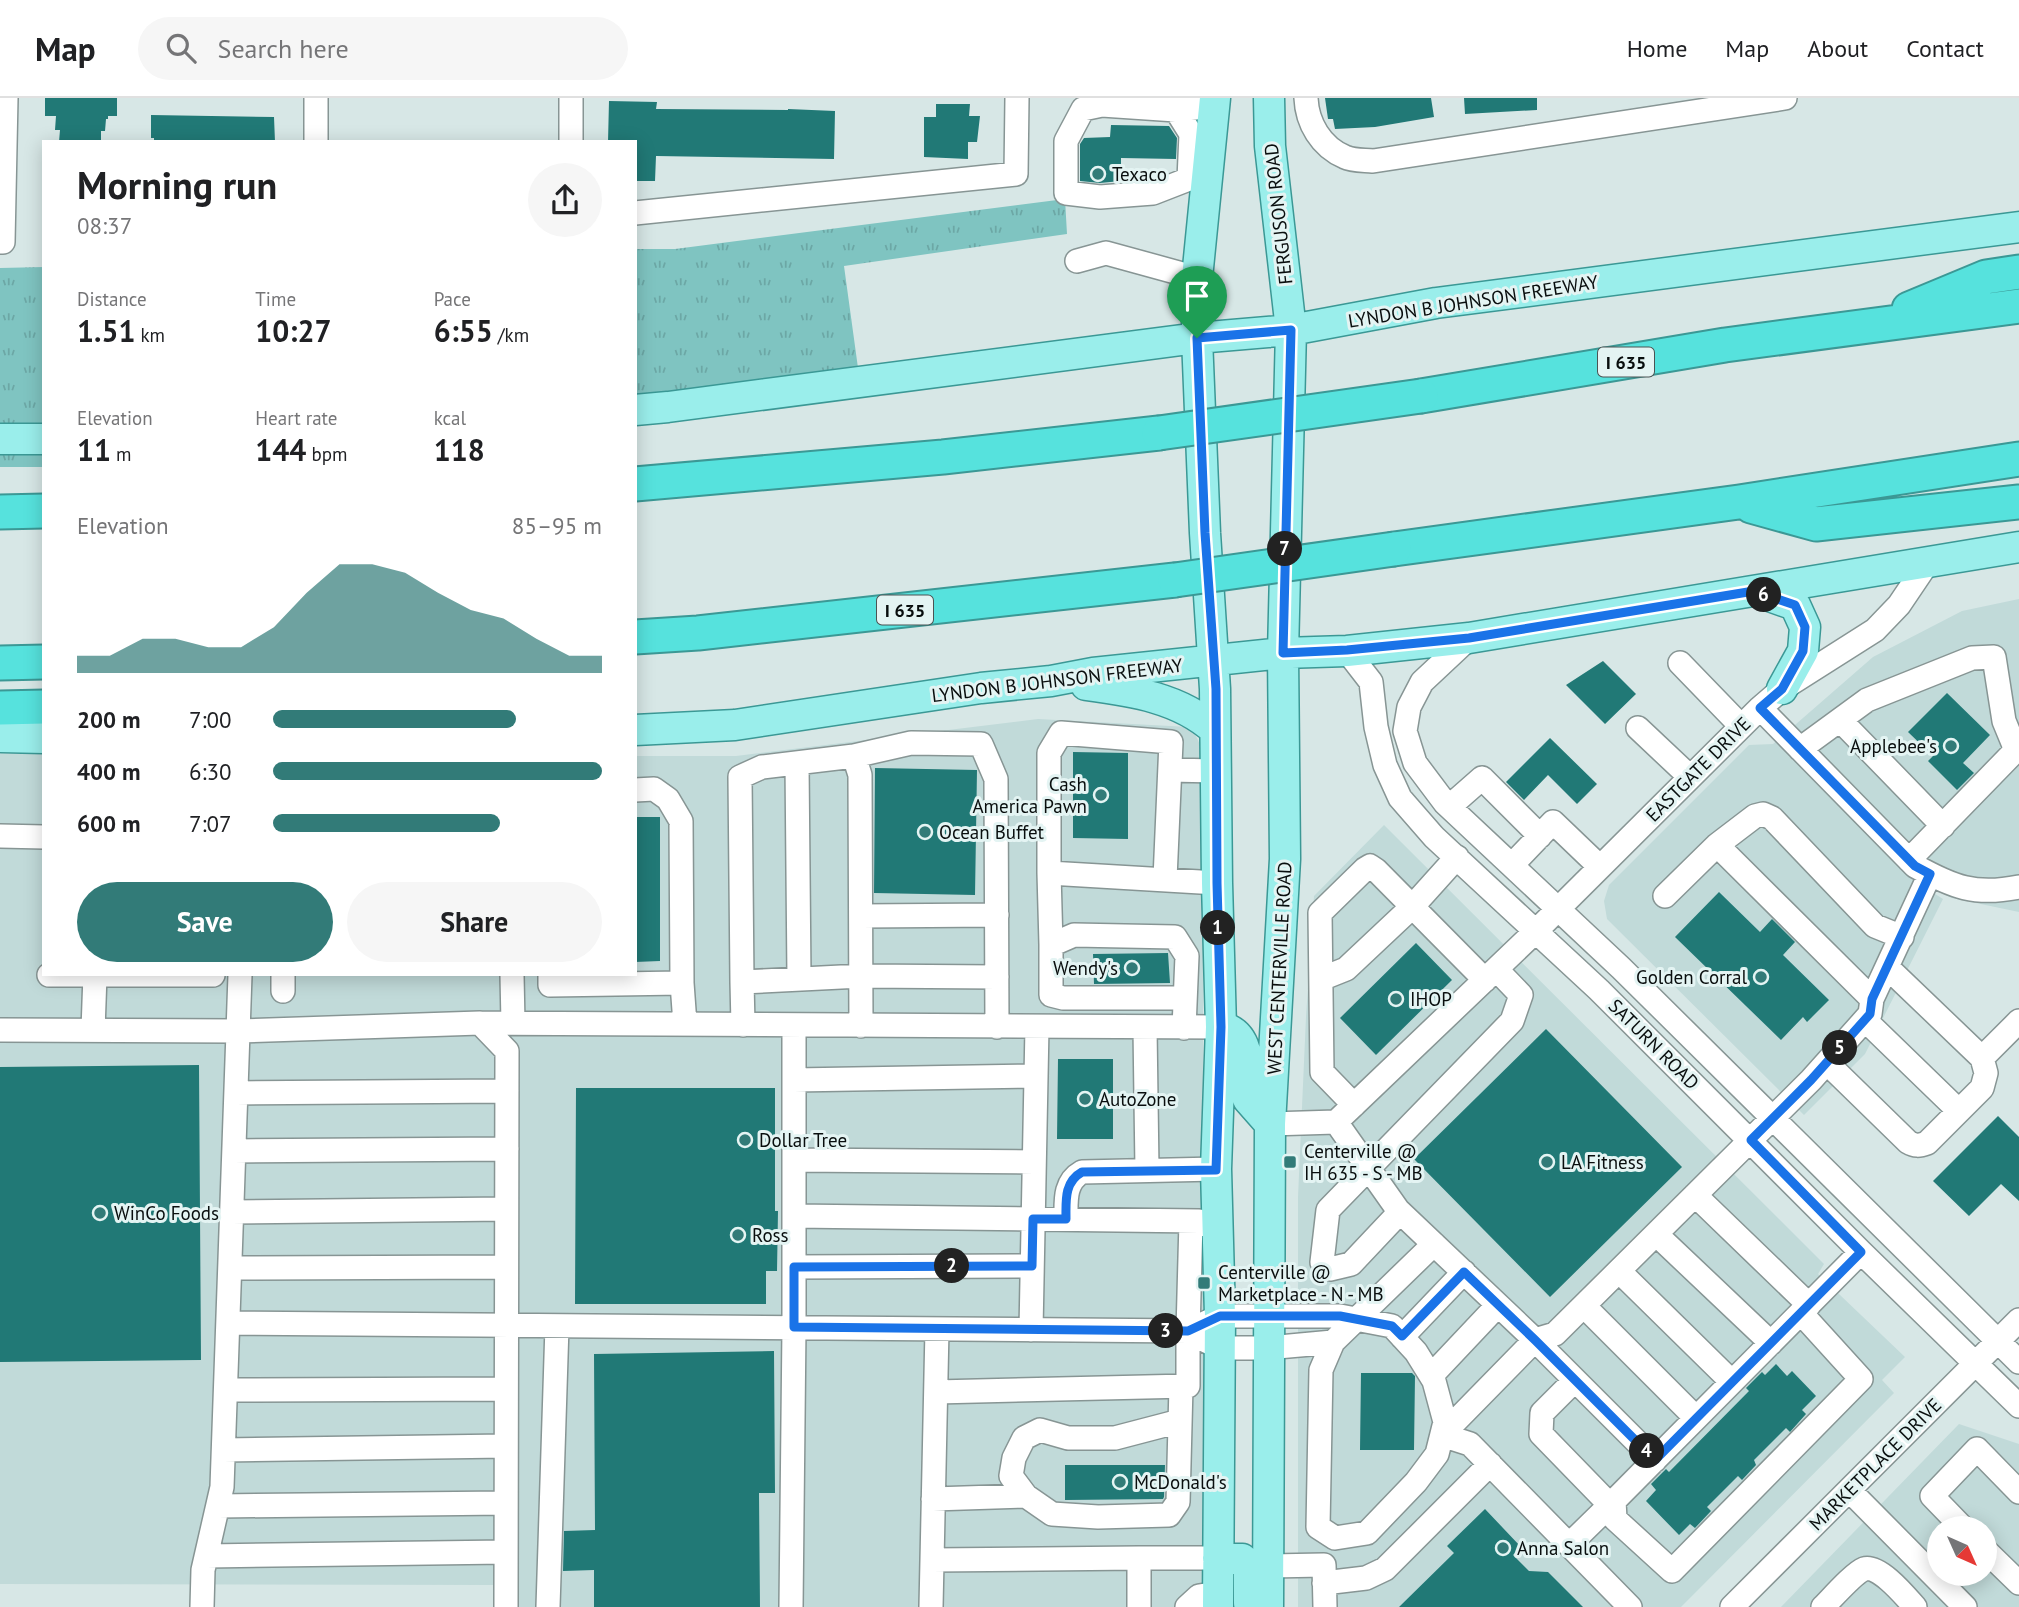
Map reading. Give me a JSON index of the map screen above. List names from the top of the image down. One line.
{"streets":{"highway":["I 635"],"main road":["FERGUSON ROAD","LYNDON B JOHNSON FREEWAY","WEST CENTERVILLE ROAD"],"street":["EASTGATE DRIVE","SATURN ROAD","MARKETPLACE DRIVE"]},"crossings":[["FERGUSON ROAD","LYNDON B JOHNSON FREEWAY"],["FERGUSON ROAD","WEST CENTERVILLE ROAD"],["LYNDON B JOHNSON FREEWAY","EASTGATE DRIVE"],["LYNDON B JOHNSON FREEWAY","WEST CENTERVILLE ROAD"],["LYNDON B JOHNSON FREEWAY","SATURN ROAD"],["EASTGATE DRIVE","SATURN ROAD"],["SATURN ROAD","MARKETPLACE DRIVE"]],"places":{"other":["Texaco","Applebee's","Cash America Pawn","Ocean Buffet","Wendy's","Golden Corral","IHOP","AutoZone","Dollar Tree","LA Fitness","WinCo Foods","Ross","McDonald's","Anna Salon"],"transit":["Centerville @ IH 635 - S - MB","Centerville @ Marketplace - N - MB"]},"north":"bottom right","page":{"header":"Map","search":"Search here","nav":["Home","Map","About","Contact"],"heading":["Morning run","08:37"],"stats":[["Distance","1.51 km"],["Time","10:27"],["Pace","6:55 /km"],["Elevation","11 m"],["Heart rate","144 bpm"],["kcal","118"]],"chart":["Elevation","85–95 m"],"pins":["7","6","1","5","2","3","4"],"list":[{"name":"200 m","note":"7:00"},{"name":"400 m","note":"6:30"},{"name":"600 m","note":"7:07"}],"buttons":["Save","Share"]}}
